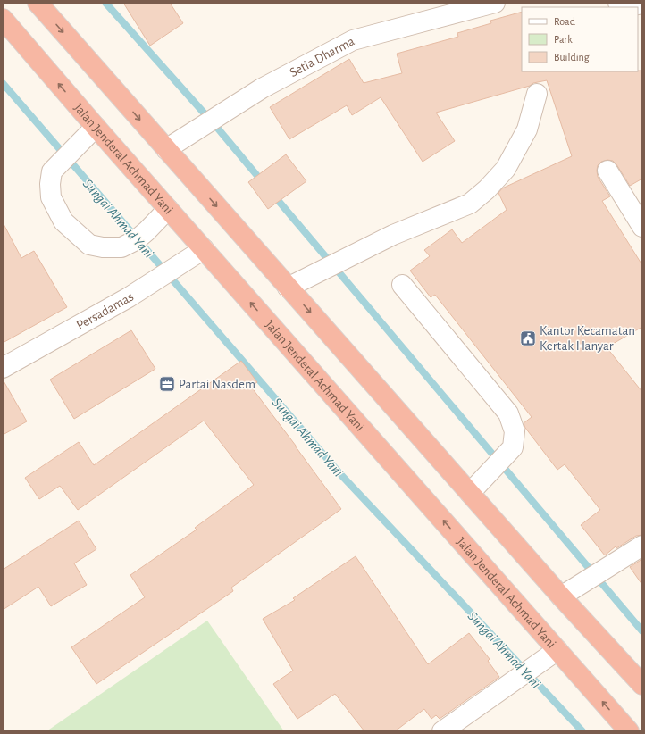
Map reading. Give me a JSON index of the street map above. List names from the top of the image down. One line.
{"streets":{"highway":["Jalan Jenderal Achmad Yani"],"street":["Setia Dharma","Persadamas"]},"crossings":[["Jalan Jenderal Achmad Yani","Persadamas"]],"water":["Sungai Ahmad Yani"],"places":{"public building":["Kantor Kecamatan Kertak Hanyar"],"office":["Partai Nasdem"]},"legend":["Road","Park","Building"]}
